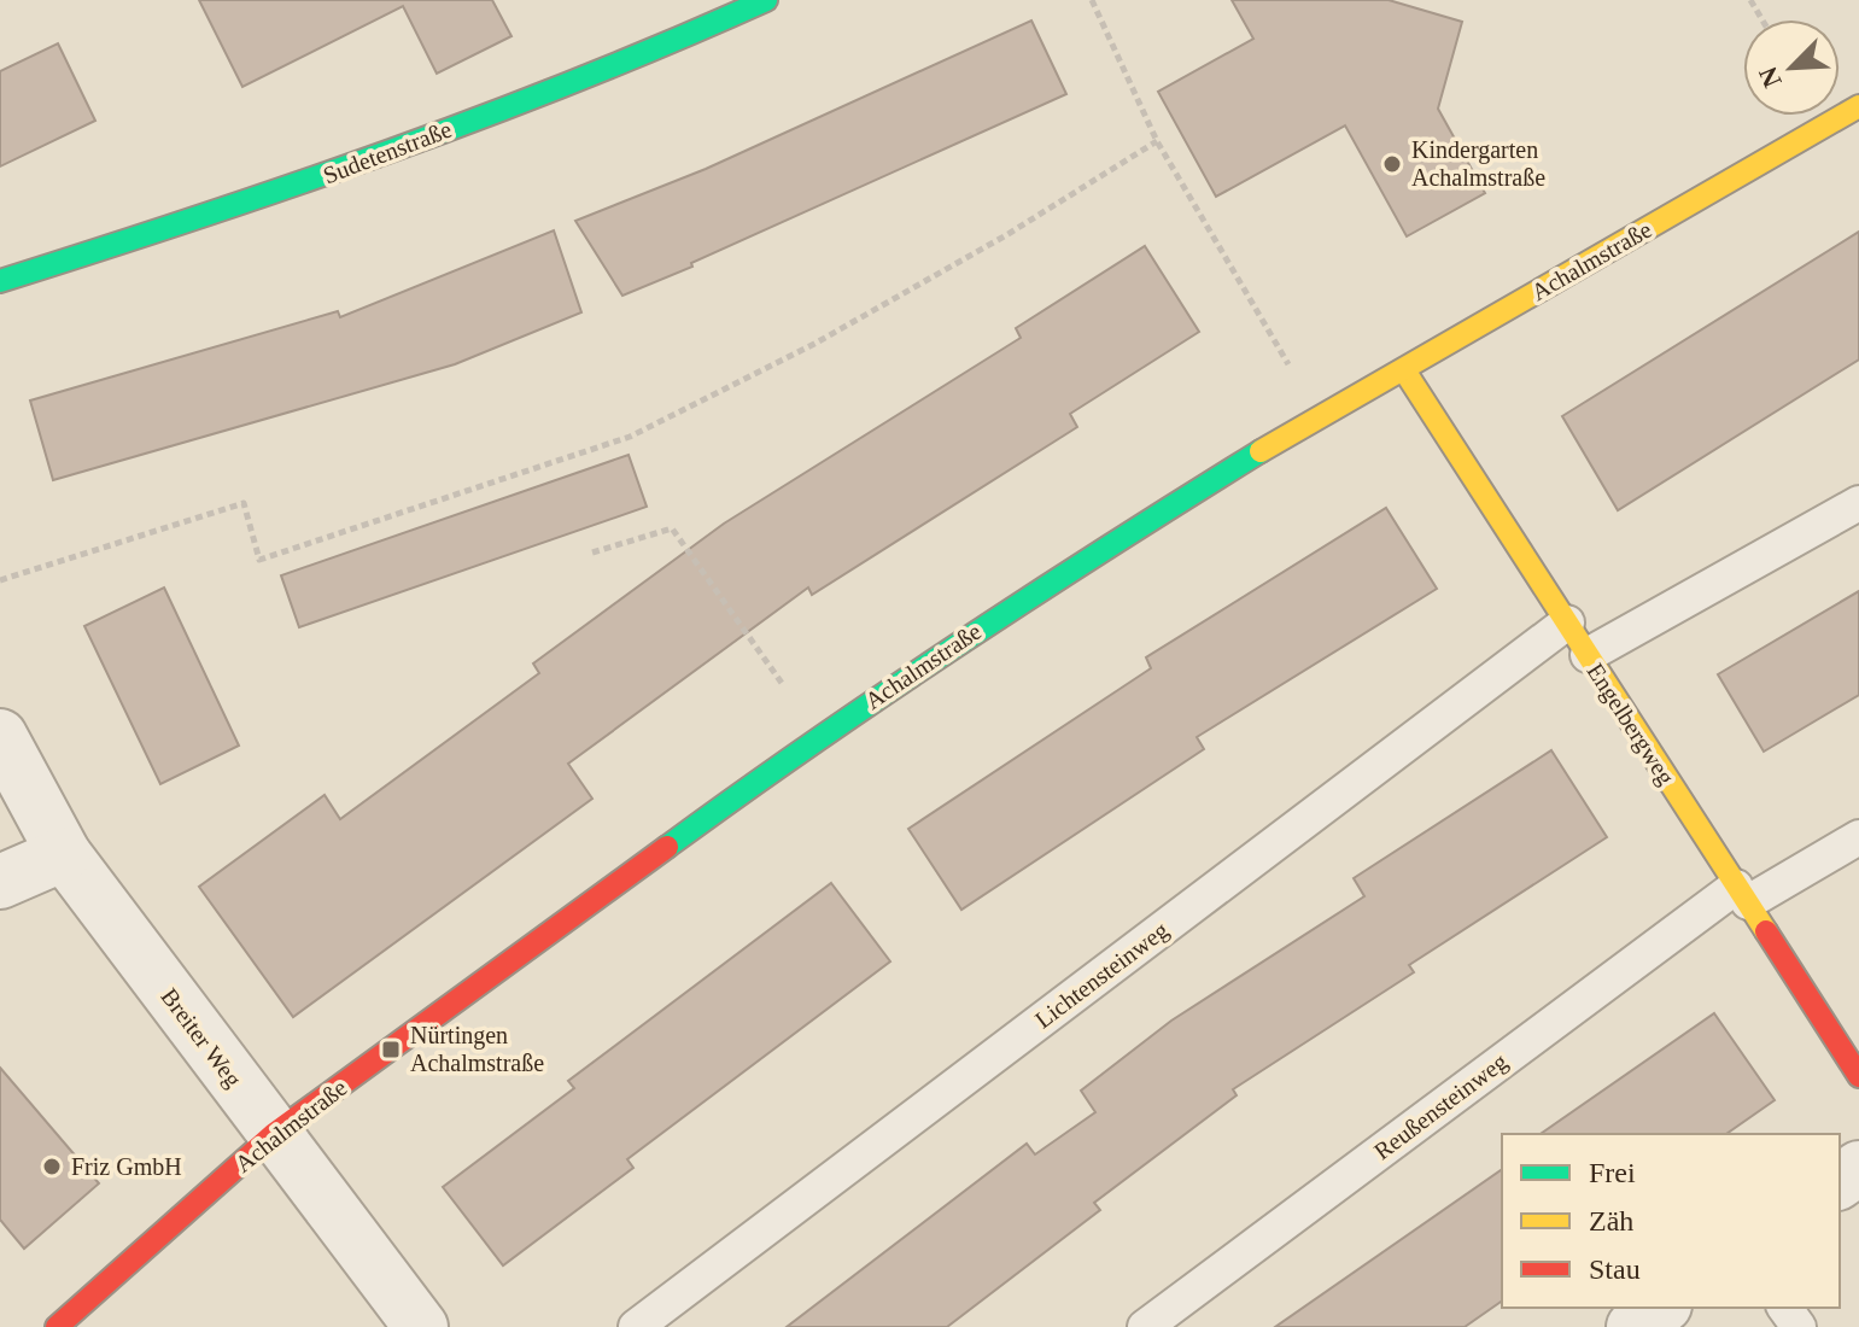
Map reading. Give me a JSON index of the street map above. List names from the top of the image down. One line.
{"streets":{"street":["Sudetenstraße","Achalmstraße","Engelbergweg","Breiter Weg"],"lane":["Lichtensteinweg","Reußensteinweg"]},"crossings":[["Achalmstraße","Engelbergweg"],["Achalmstraße","Breiter Weg"],["Engelbergweg","Lichtensteinweg"],["Engelbergweg","Reußensteinweg"]],"places":{"other":["Kindergarten Achalmstraße","Friz GmbH"],"transit":["Nürtingen Achalmstraße"]},"legend":["Frei","Zäh","Stau"],"north":"bottom left"}
